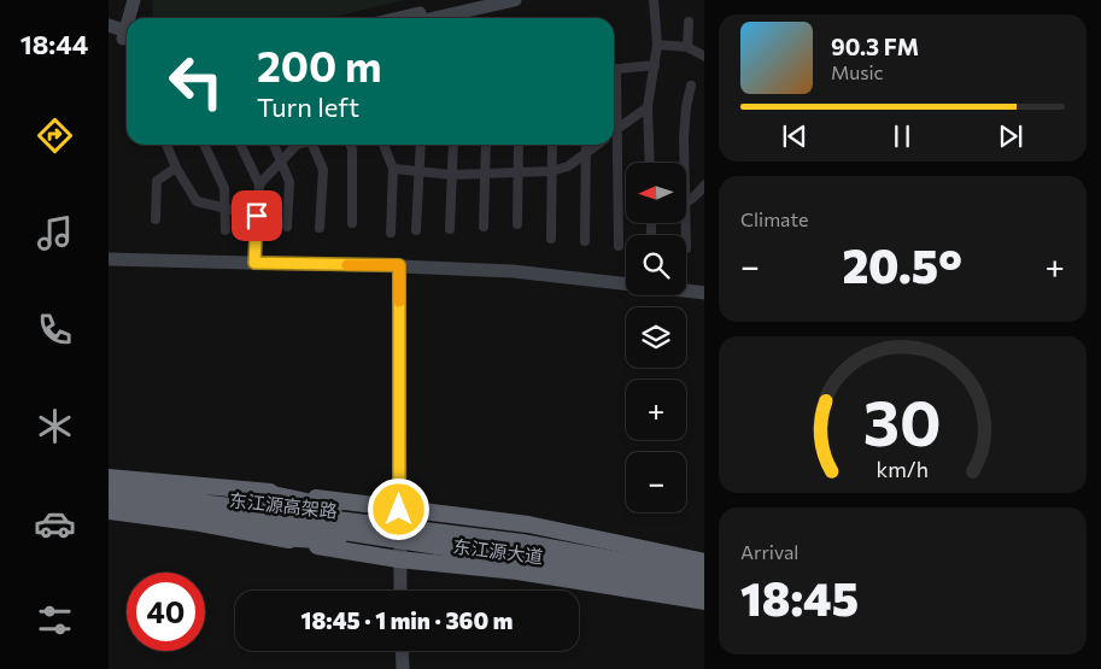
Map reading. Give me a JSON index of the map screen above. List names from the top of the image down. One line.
{"streets":{"highway":["东江源高架路","东江源大道"]},"north":"left","page":{"tabs":"18:44","turn":["200 m","Turn left"],"song":["90.3 FM","Music"],"map_buttons":["+","−"],"tile":["Climate",["Arrival","18:45"]],"heat":["−","20.5°","+"],"limit":"40","trip":"18:45 · 1 min · 360 m","gauge":["30","km/h"]}}
